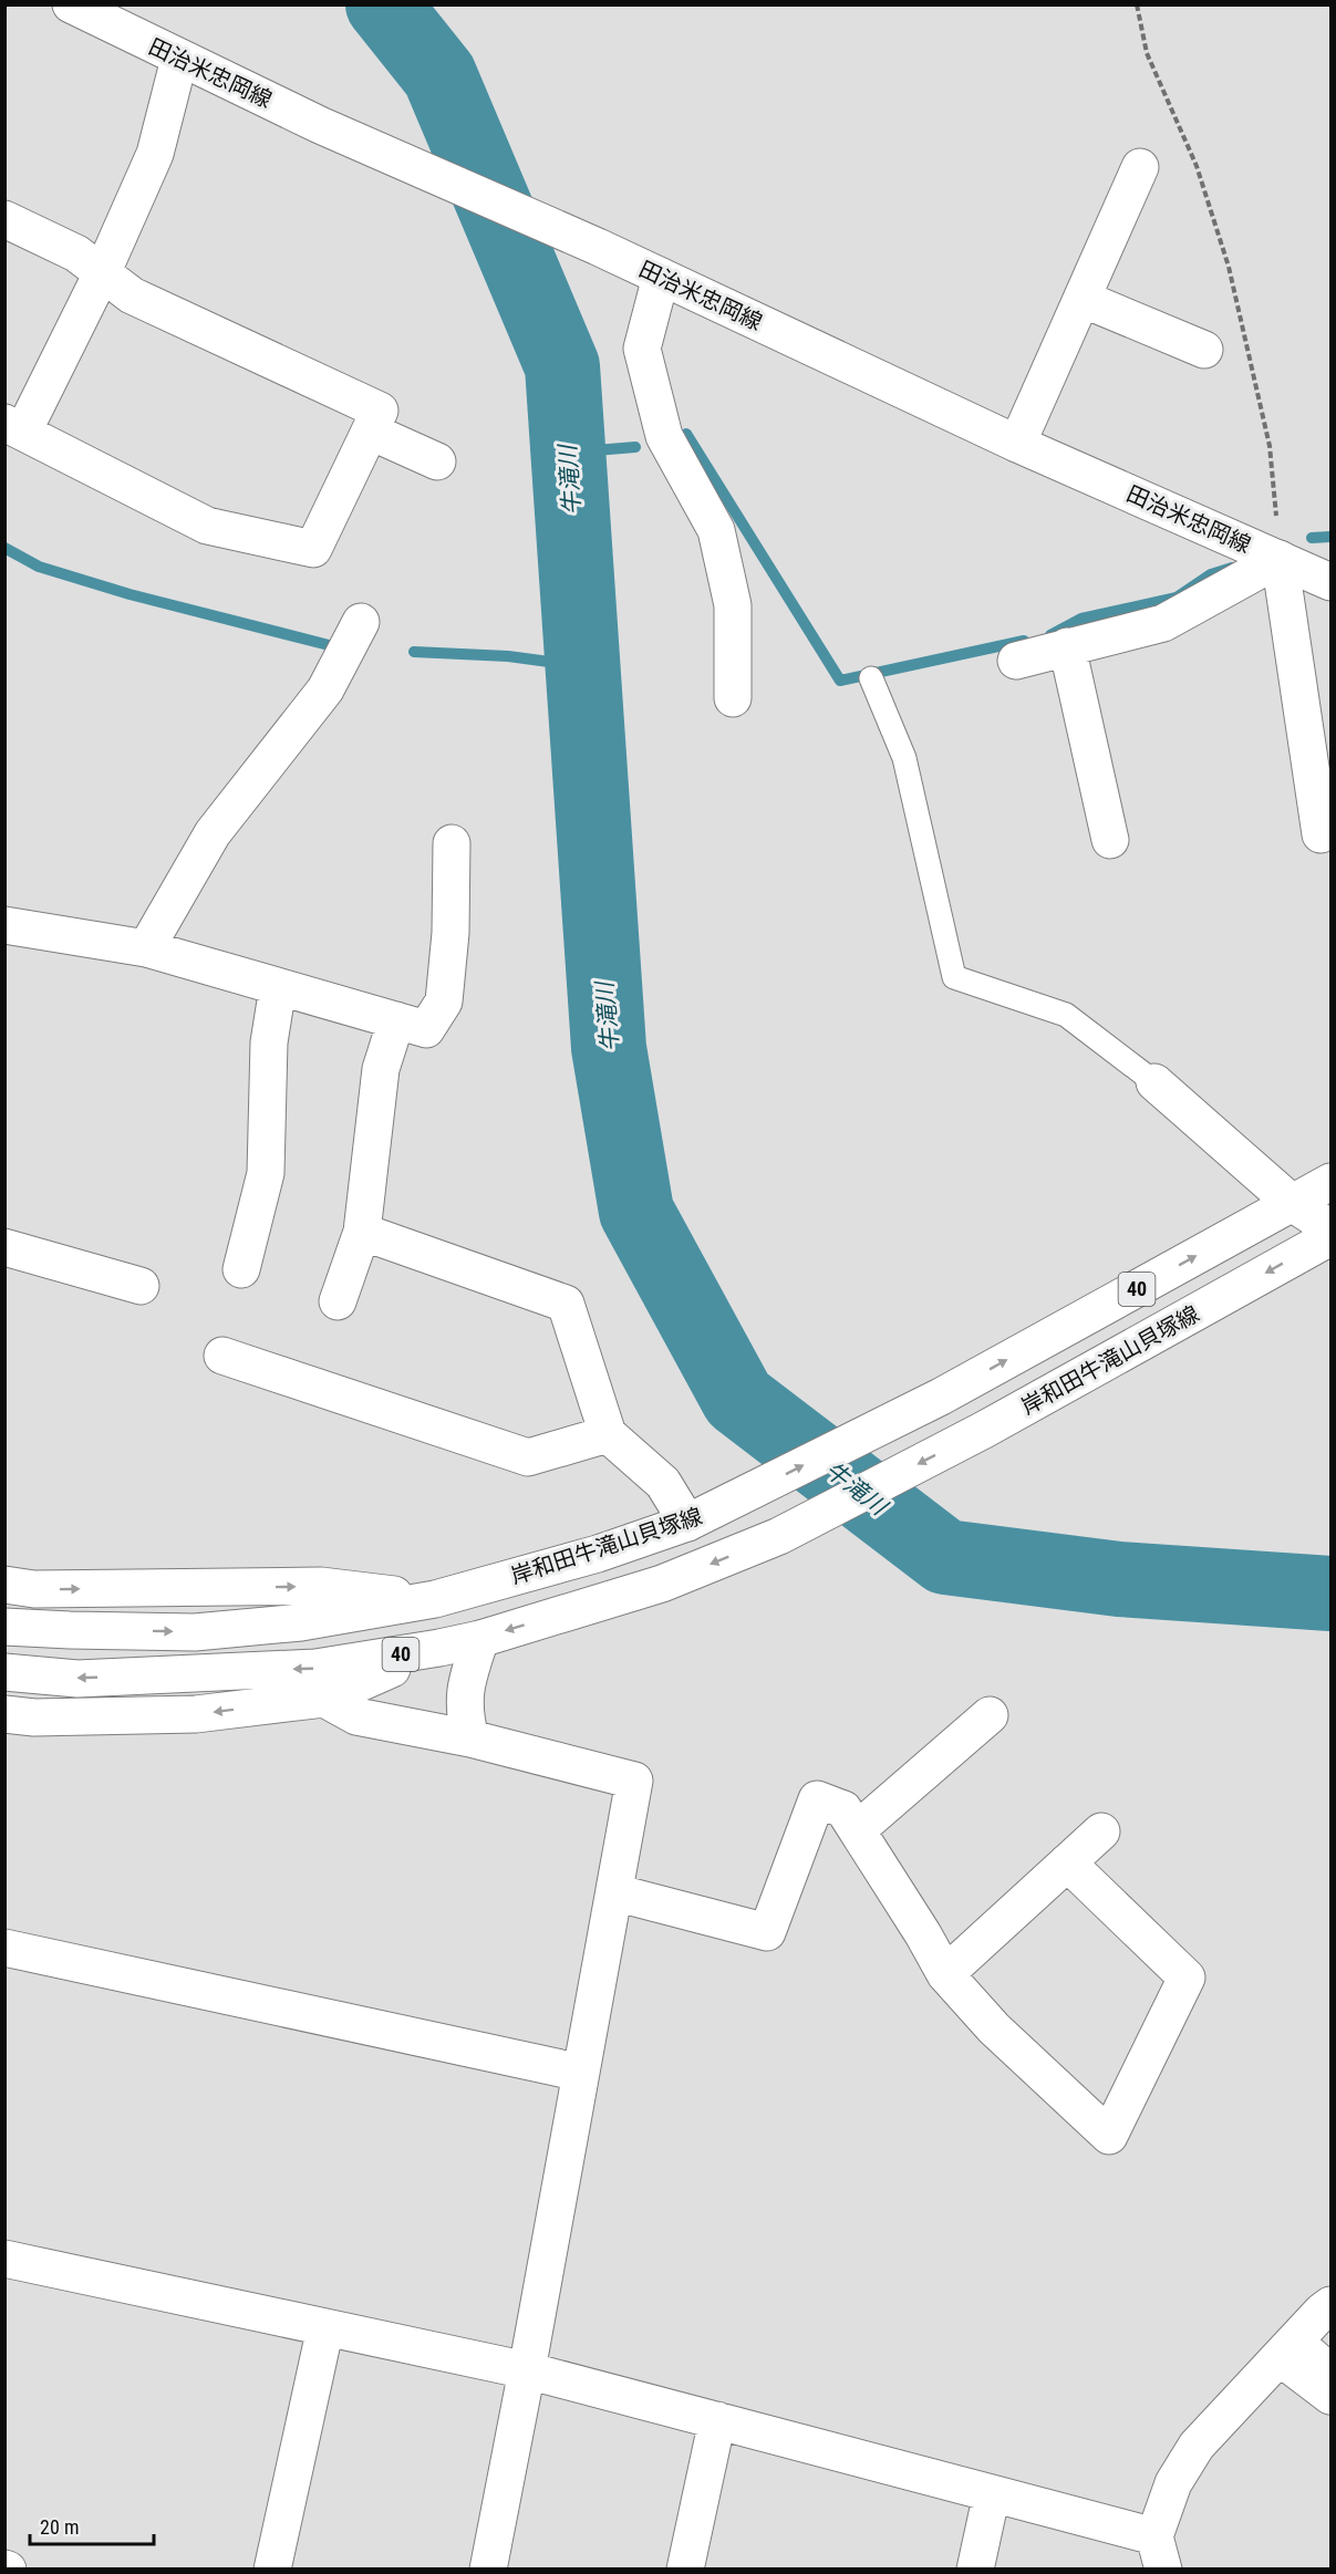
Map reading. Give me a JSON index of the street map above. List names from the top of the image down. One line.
{"streets":{"street":["田治米忠岡線","40","岸和田牛滝山貝塚線"]},"water":["牛滝川"],"scale_bar":"20 m"}
